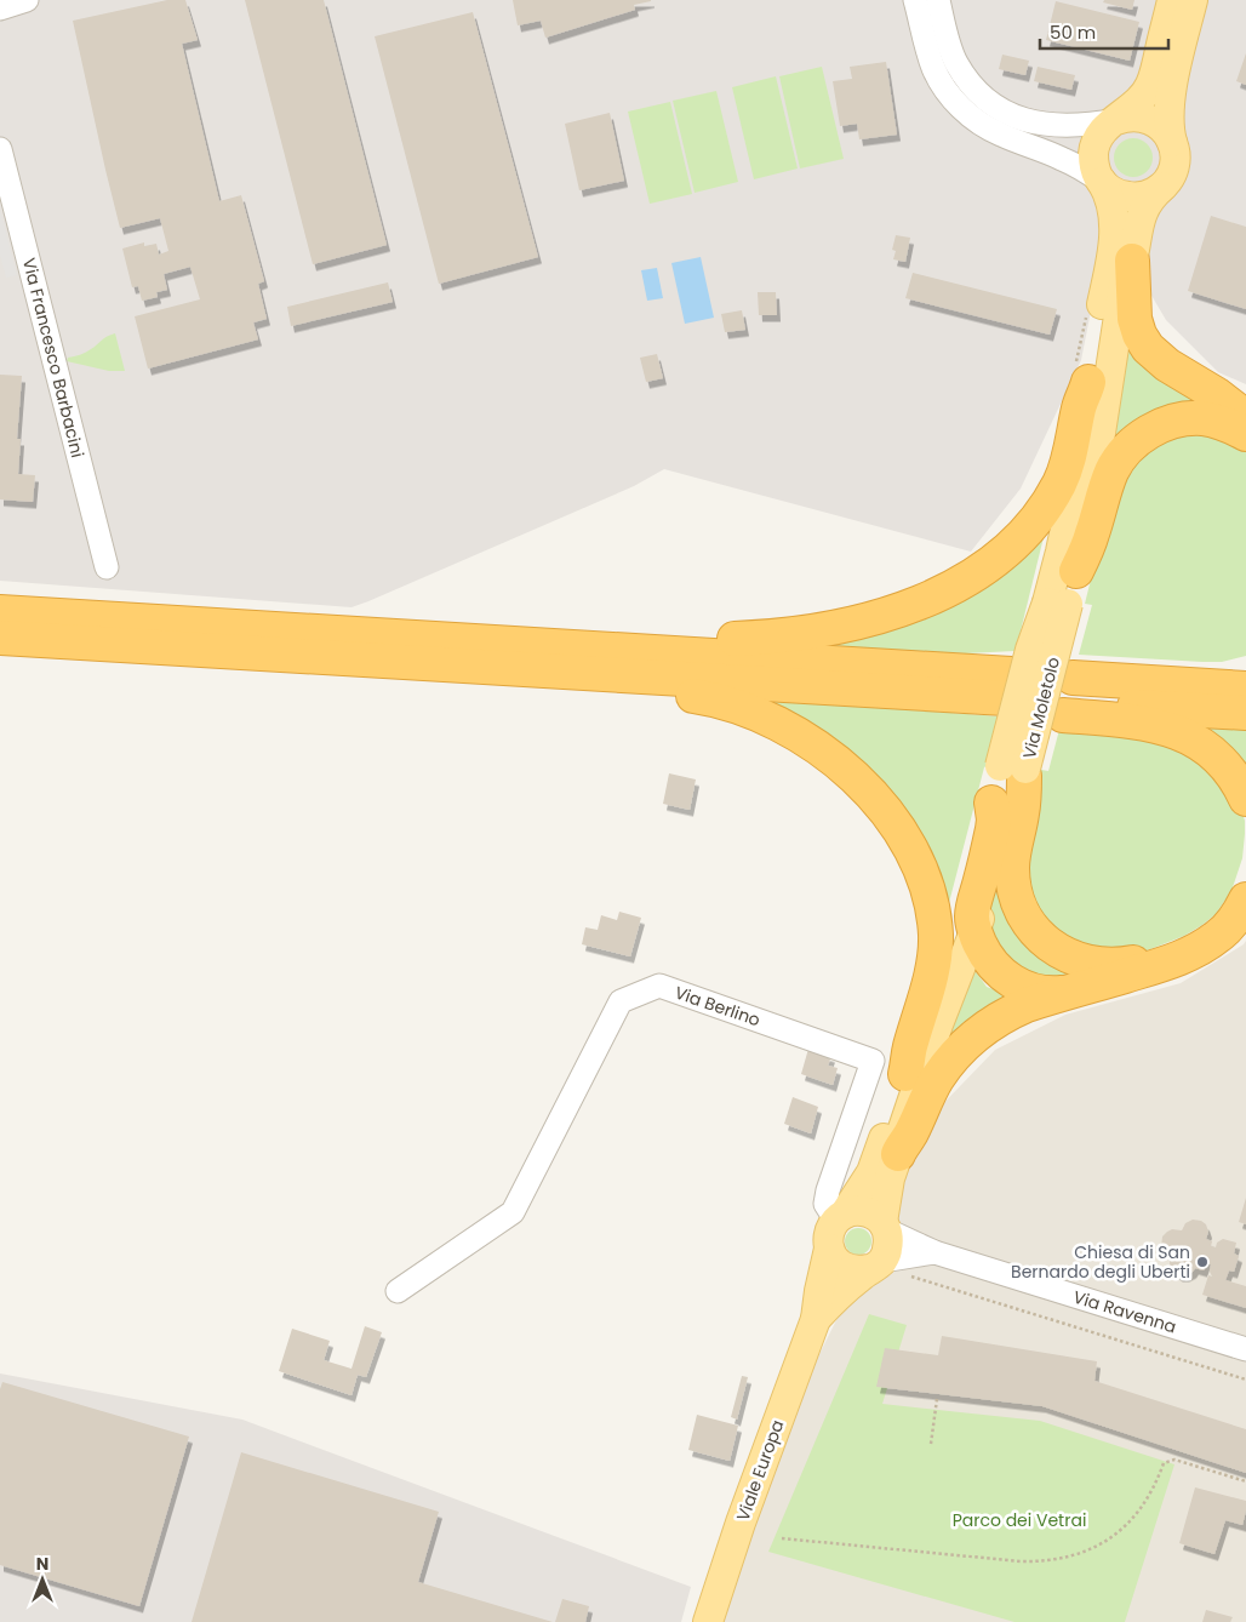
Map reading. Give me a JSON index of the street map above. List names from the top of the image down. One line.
{"streets":{"main road":["Via Moletolo","Viale Europa"],"street":["Via Francesco Barbacini","Via Berlino","Via Ravenna"]},"crossings":[["Via Moletolo","Via Berlino"],["Via Moletolo","Via Ravenna"],["Via Moletolo","Viale Europa"],["Via Berlino","Via Ravenna"]],"parks":["Parco dei Vetrai"],"places":["Chiesa di San Bernardo degli Uberti"],"scale_bar":"50 m","north":"top"}
